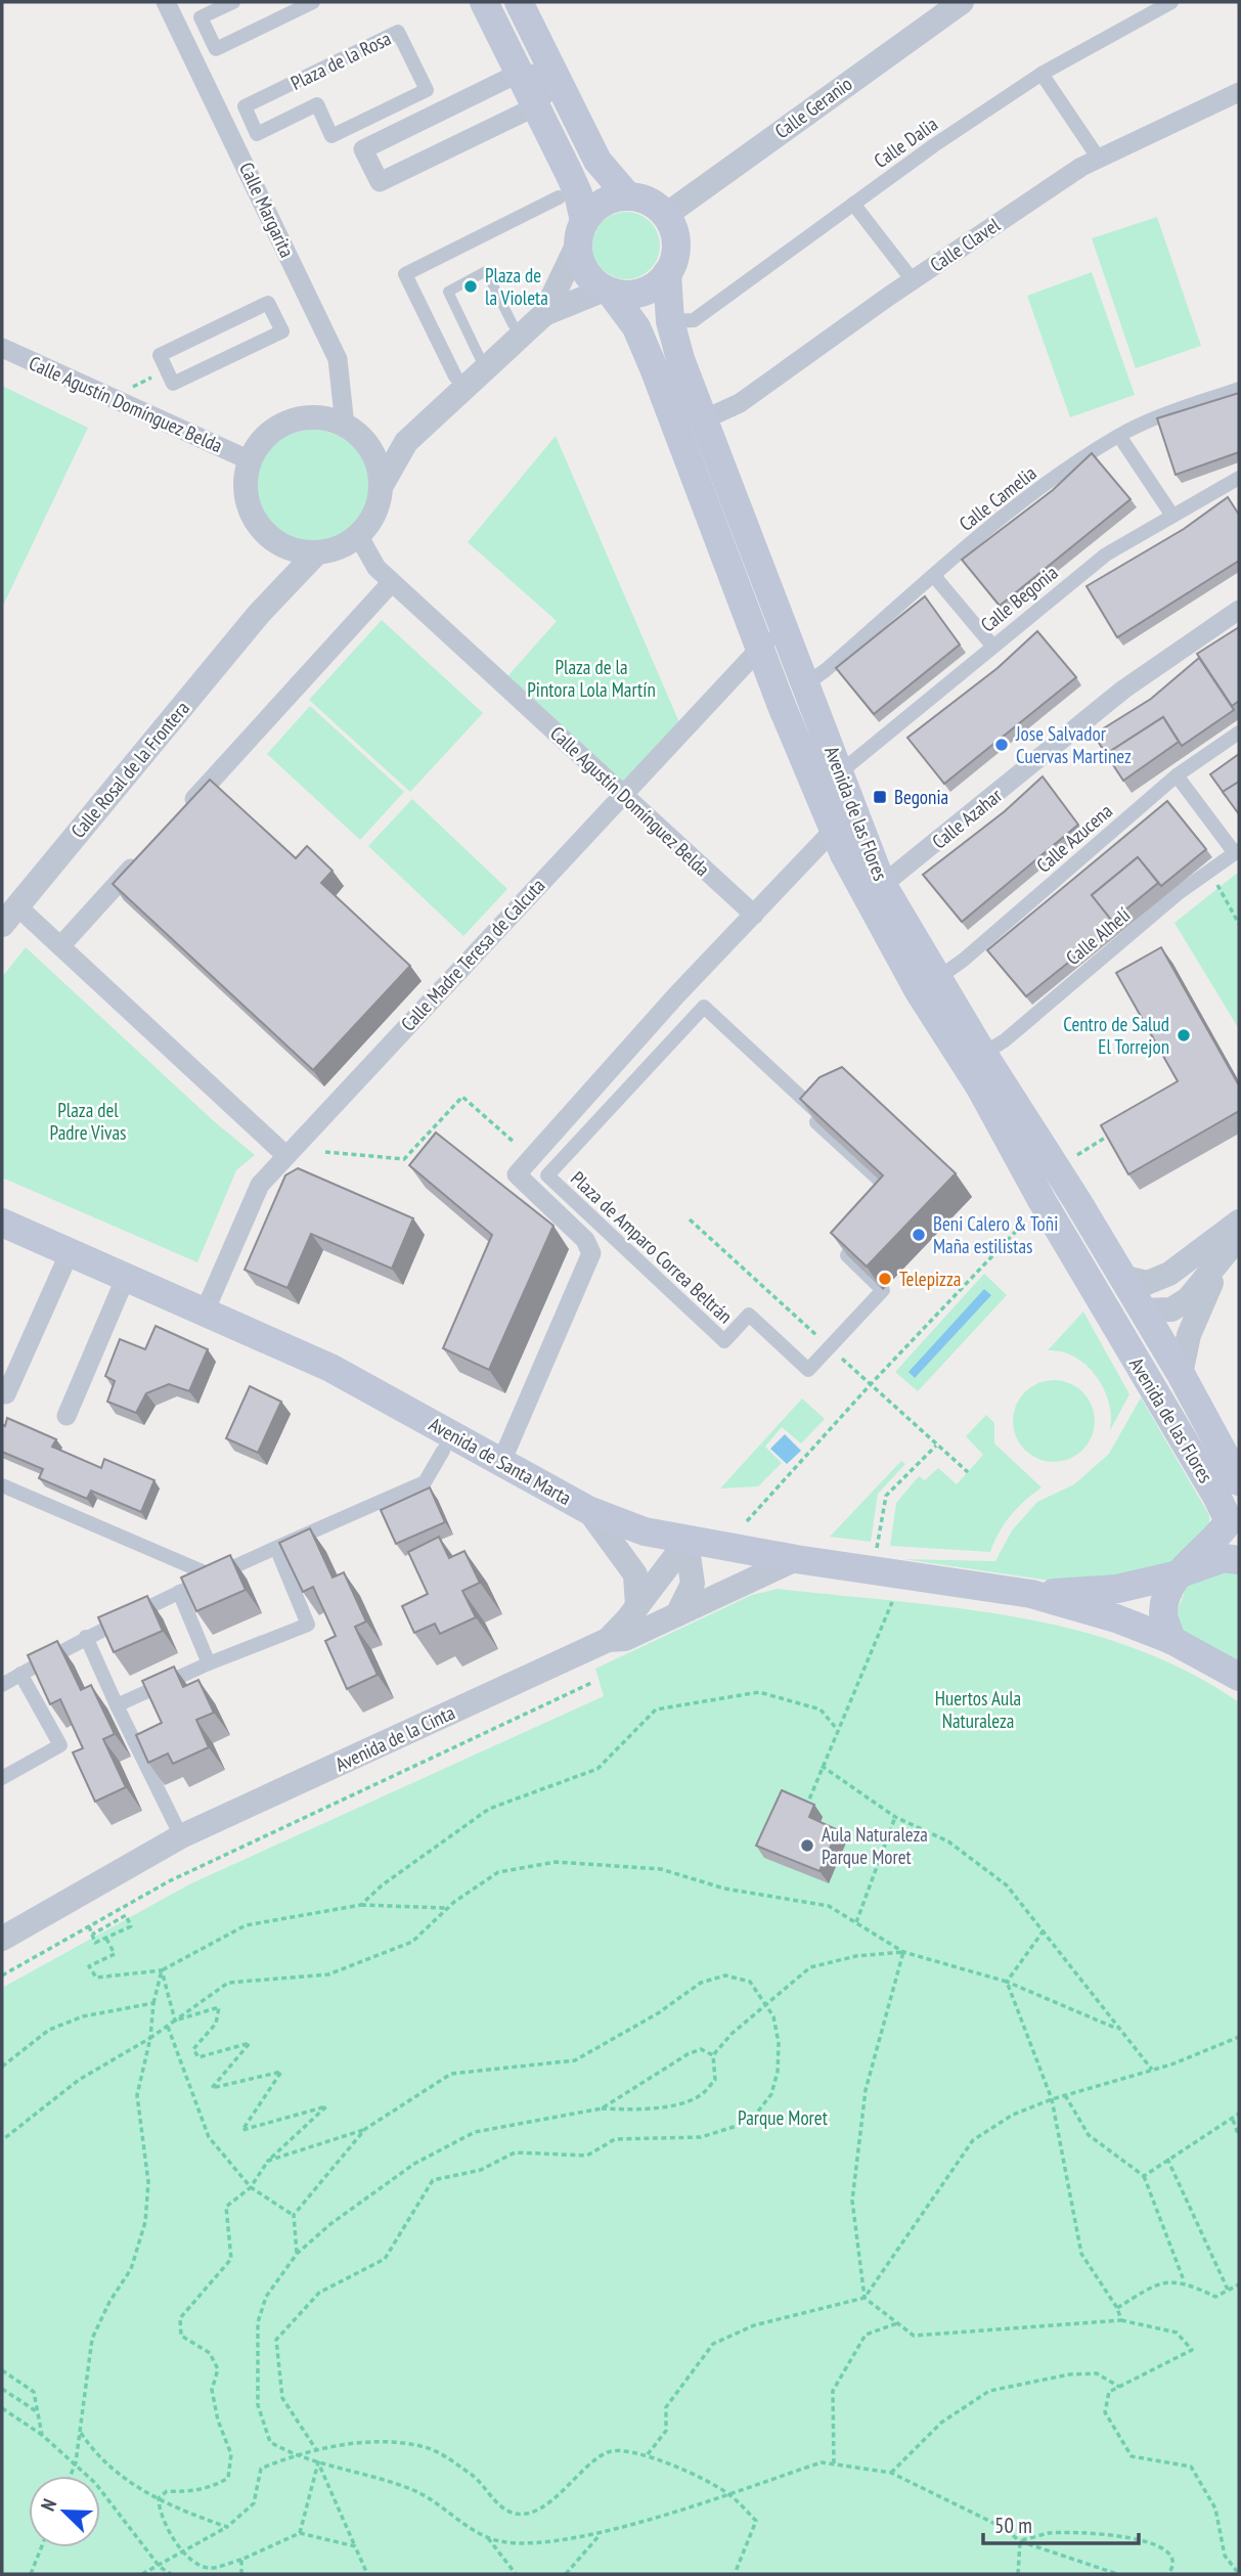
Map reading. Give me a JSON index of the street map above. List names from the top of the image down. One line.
{"streets":{"main road":["Avenida de las Flores","Avenida de Santa Marta"],"street":["Plaza de la Rosa","Calle Geranio","Calle Dalia","Calle Margarita","Calle Clavel","Calle Agustín Domínguez Belda","Calle Camelia","Calle Begonia","Calle Rosal de la Frontera","Calle Azahar","Calle Azucena","Calle Alhelí","Calle Madre Teresa de Calcuta","Plaza de Amparo Correa Beltrán","Avenida de la Cinta"]},"crossings":[["Calle Geranio","Avenida de las Flores"],["Calle Dalia","Avenida de las Flores"],["Calle Margarita","Calle Agustín Domínguez Belda"],["Calle Margarita","Calle Rosal de la Frontera"],["Calle Clavel","Avenida de las Flores"],["Calle Agustín Domínguez Belda","Calle Rosal de la Frontera"],["Calle Agustín Domínguez Belda","Calle Madre Teresa de Calcuta"],["Calle Camelia","Avenida de las Flores"],["Calle Begonia","Avenida de las Flores"],["Avenida de las Flores","Calle Azahar"],["Avenida de las Flores","Calle Azucena"],["Avenida de las Flores","Calle Alhelí"],["Avenida de las Flores","Calle Madre Teresa de Calcuta"],["Calle Madre Teresa de Calcuta","Avenida de Santa Marta"],["Avenida de Santa Marta","Avenida de la Cinta"]],"parks":["Plaza de la Pintora Lola Martín","Plaza del Padre Vivas","Huertos Aula Naturaleza","Parque Moret"],"places":{"other":["Plaza de la Violeta","Jose Salvador Cuervas Martinez","Centro de Salud El Torrejon","Beni Calero & Toñi Maña estilistas","Telepizza","Aula Naturaleza Parque Moret"],"transit":["Begonia"]},"scale_bar":"50 m","north":"top left"}
